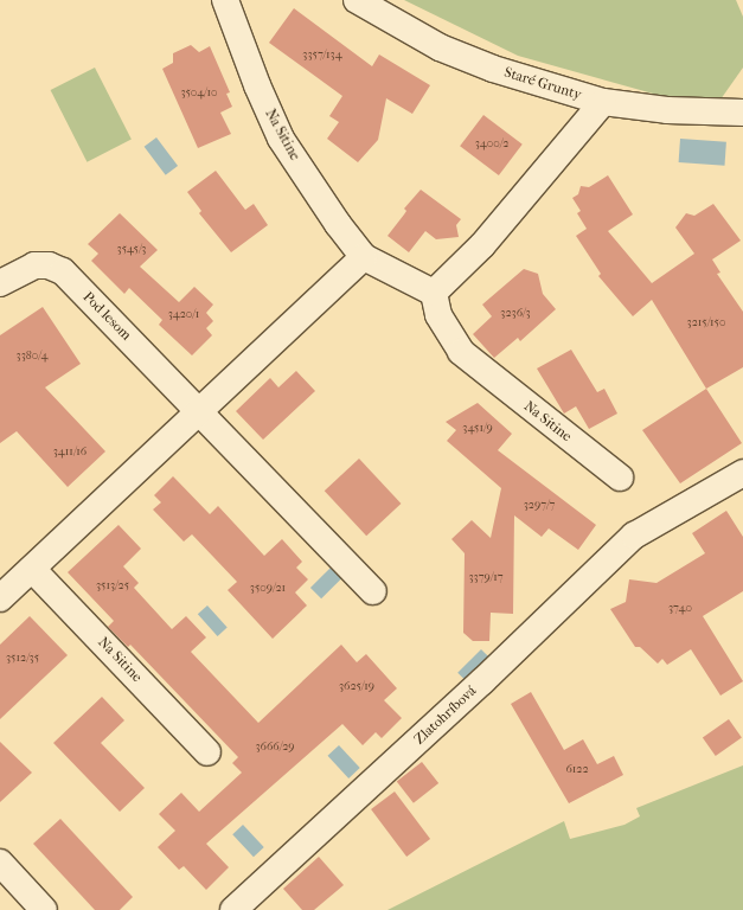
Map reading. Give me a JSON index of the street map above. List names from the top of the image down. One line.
{"streets":{"street":["Staré Grunty","Na Sitine","Pod lesom","Zlatohríbová"]},"house_numbers":["3357/134","3504/10","3400/2","3545/3","3236/3","3420/1","3215/150","3380/4","3451/9","3411/16","3297/7","3379/17","3513/25","3509/21","3740","3512/35","3625/19","3666/29","6122"]}
